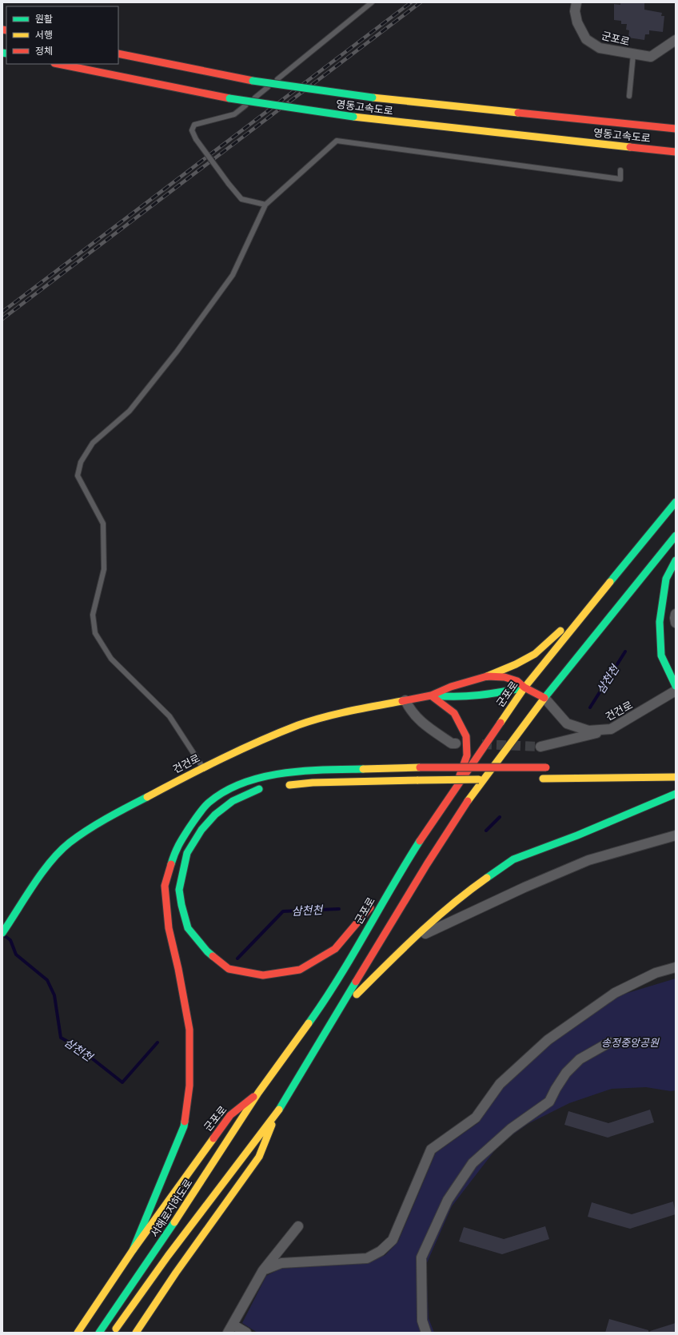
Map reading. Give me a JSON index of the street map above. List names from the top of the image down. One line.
{"streets":{"main road":["군포로","영동고속도로","건건로","서해로지하도로"]},"crossings":[["군포로","건건로"],["군포로","서해로지하도로"]],"water":["삼천천"],"parks":["송정중앙공원"],"legend":["원활","서행","정체"]}
